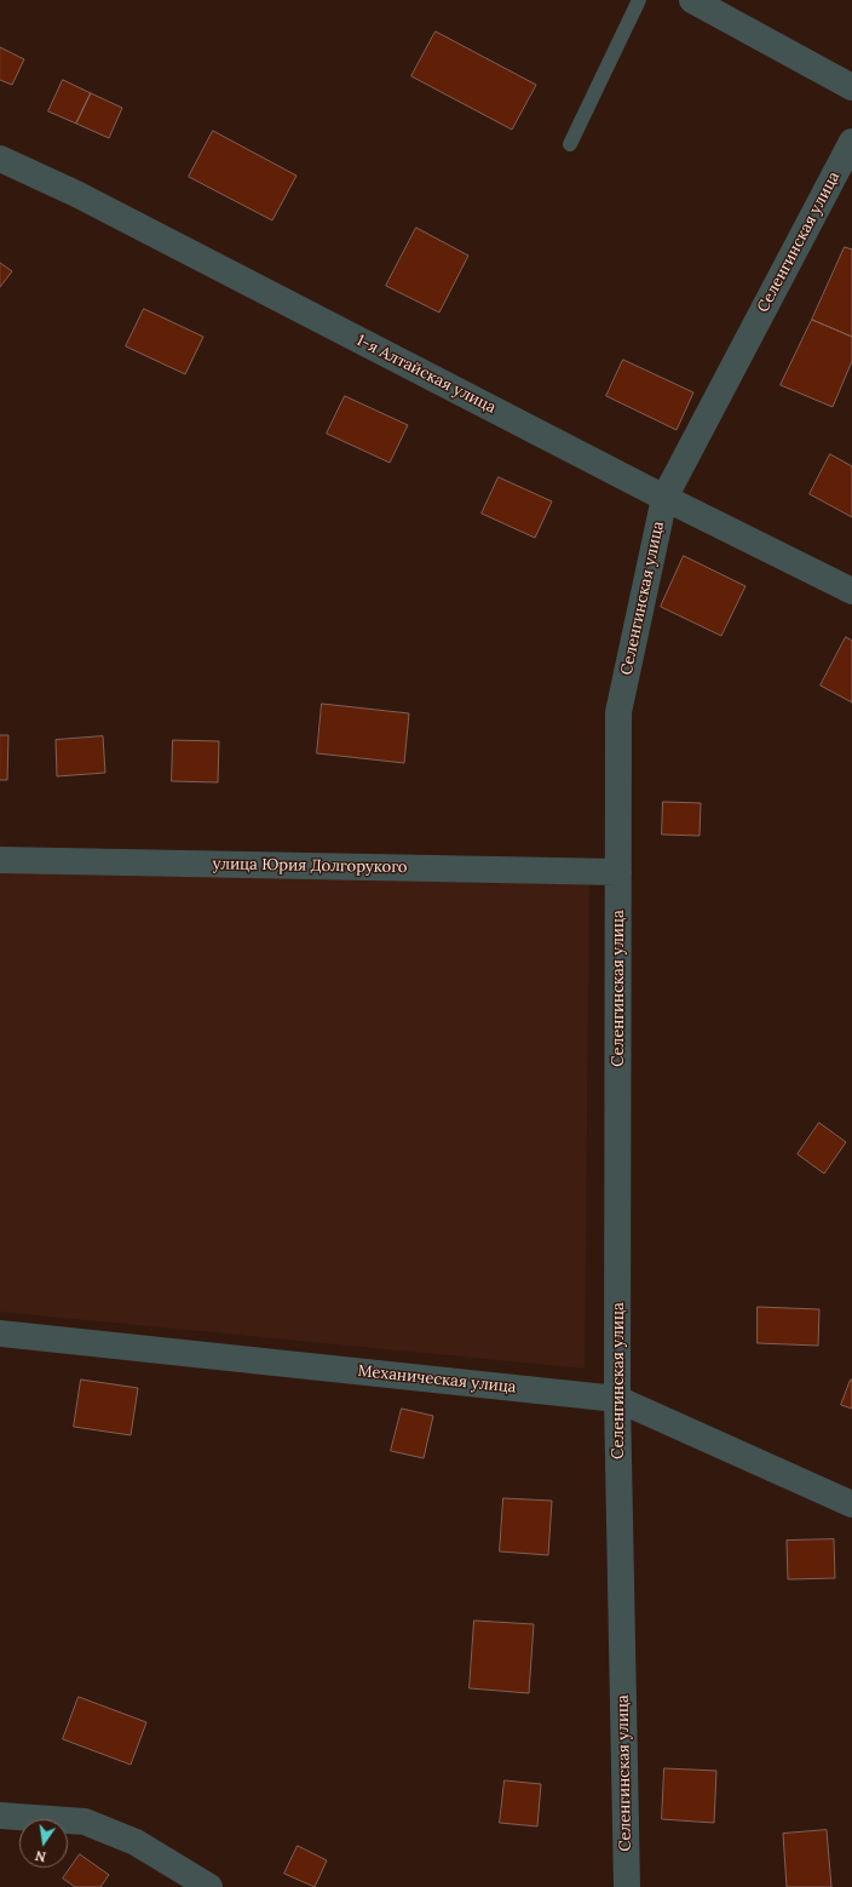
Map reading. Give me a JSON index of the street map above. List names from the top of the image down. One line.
{"streets":{"street":["Селенгинская улица","1-я Алтайская улица","улица Юрия Долгорукого","Механическая улица"]},"crossings":[["Селенгинская улица","1-я Алтайская улица"],["Селенгинская улица","улица Юрия Долгорукого"],["Селенгинская улица","Механическая улица"]],"north":"bottom"}
